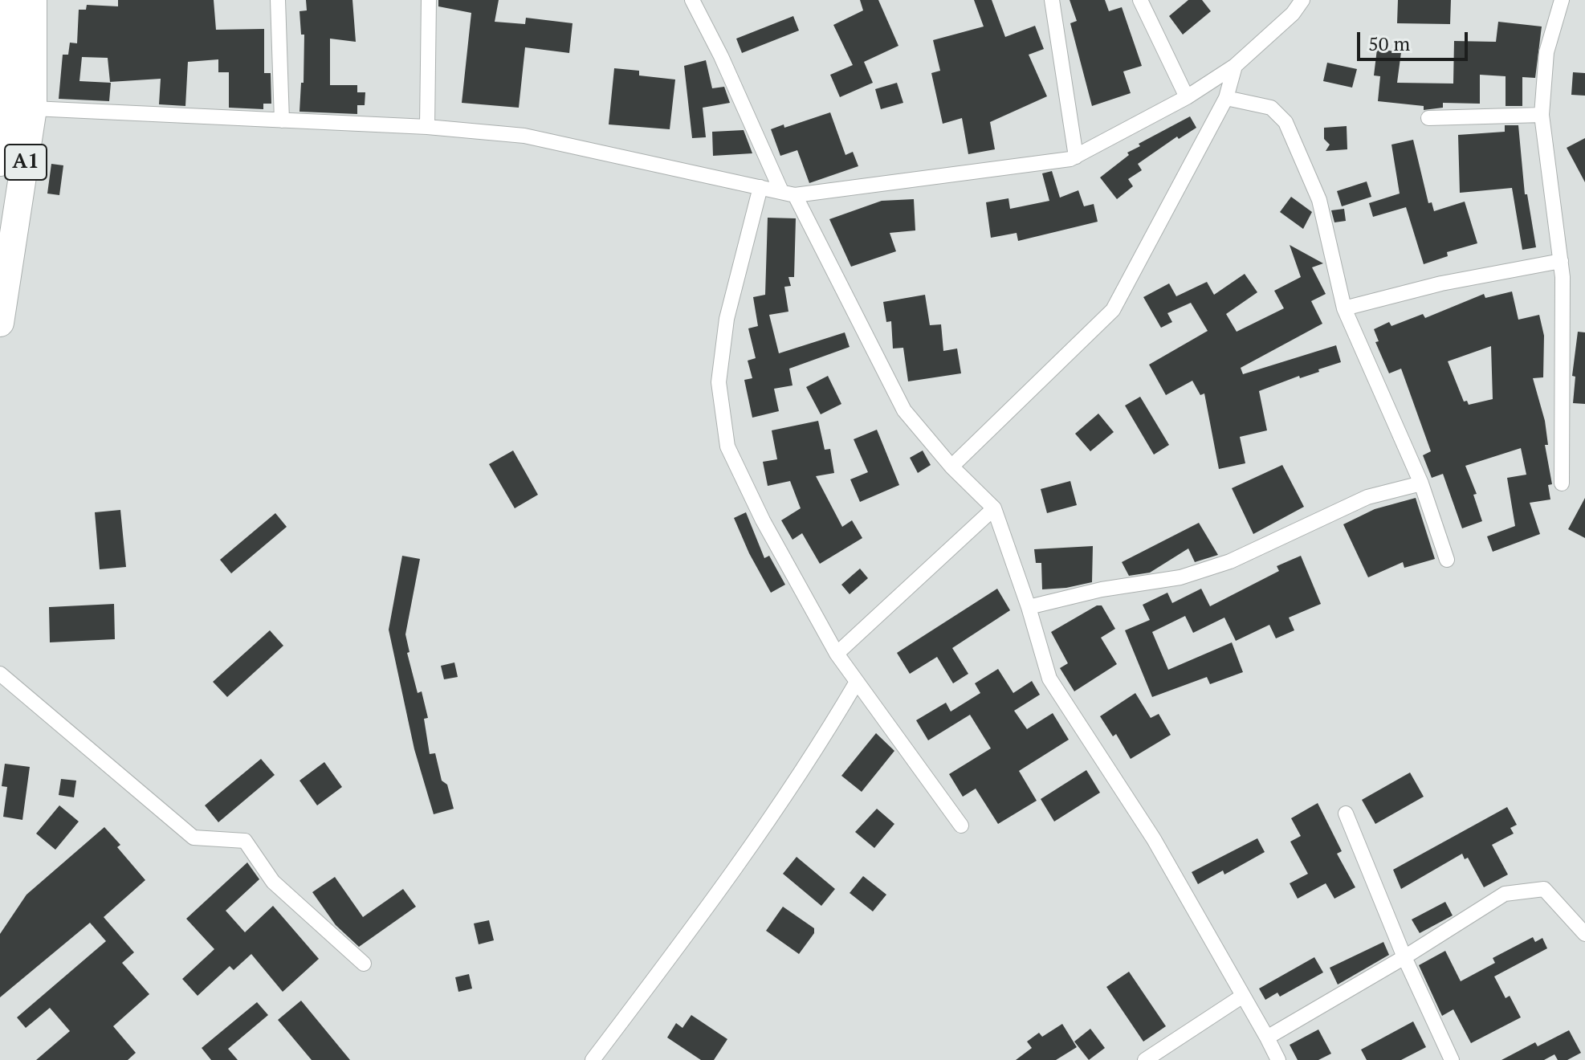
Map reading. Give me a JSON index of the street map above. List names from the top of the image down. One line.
{"streets":{"highway":["A1"]},"scale_bar":"50 m"}
